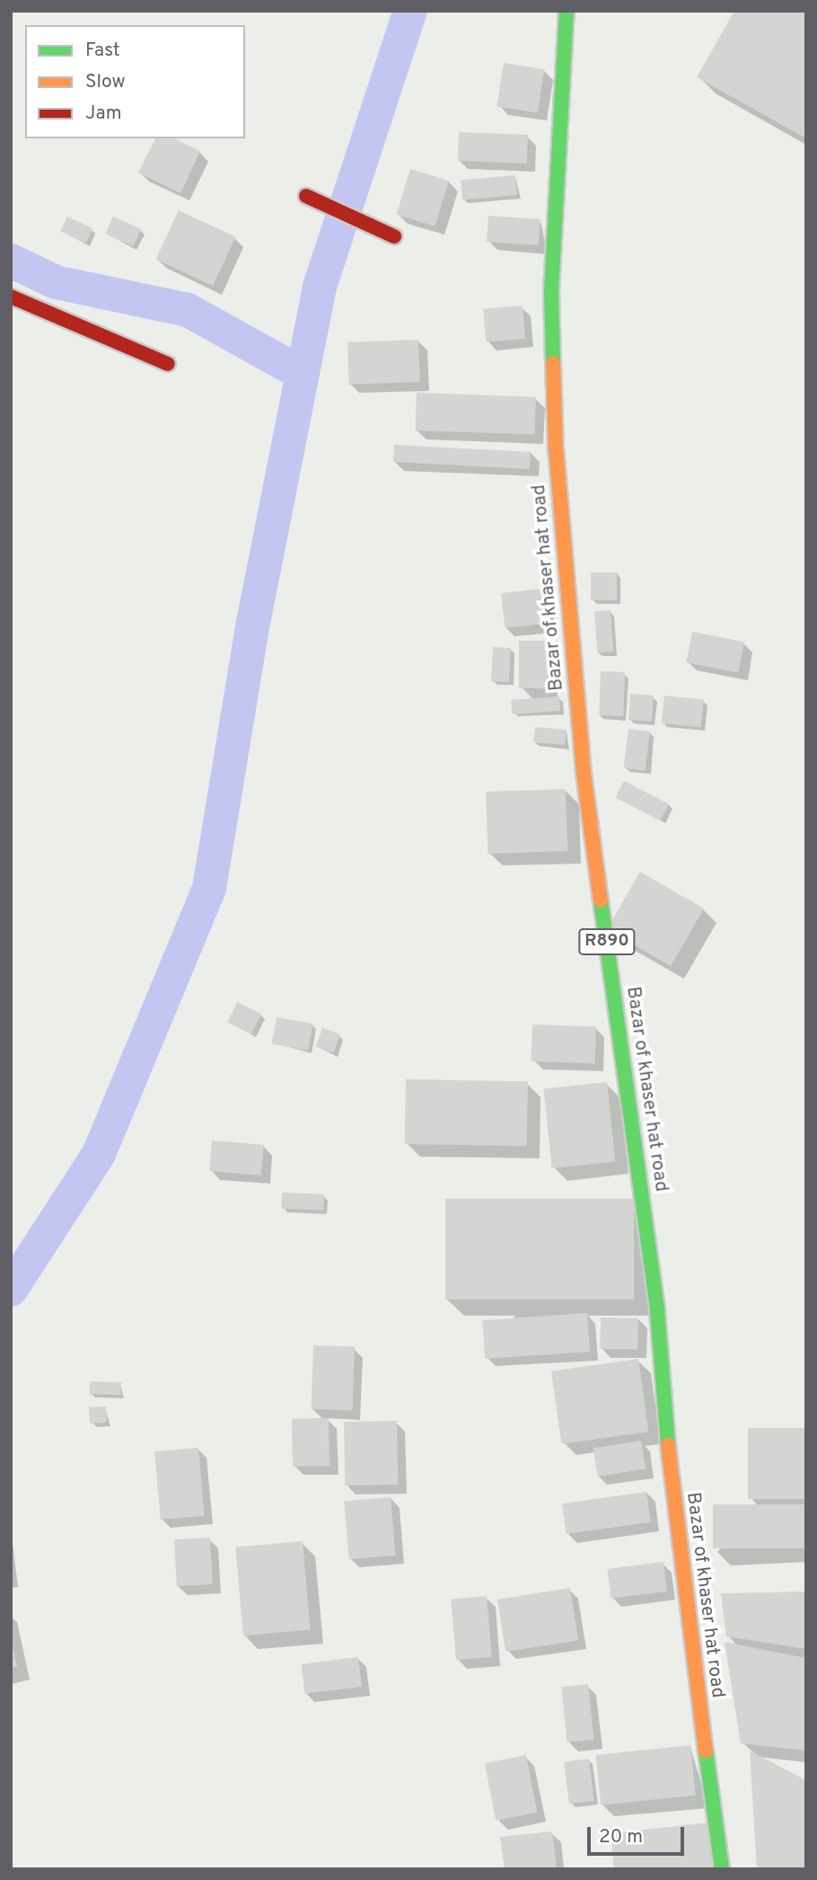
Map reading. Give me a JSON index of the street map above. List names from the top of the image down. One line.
{"streets":{"main road":["Bazar of khaser hat road","R890"]},"legend":["Fast","Slow","Jam"],"scale_bar":"20 m"}
